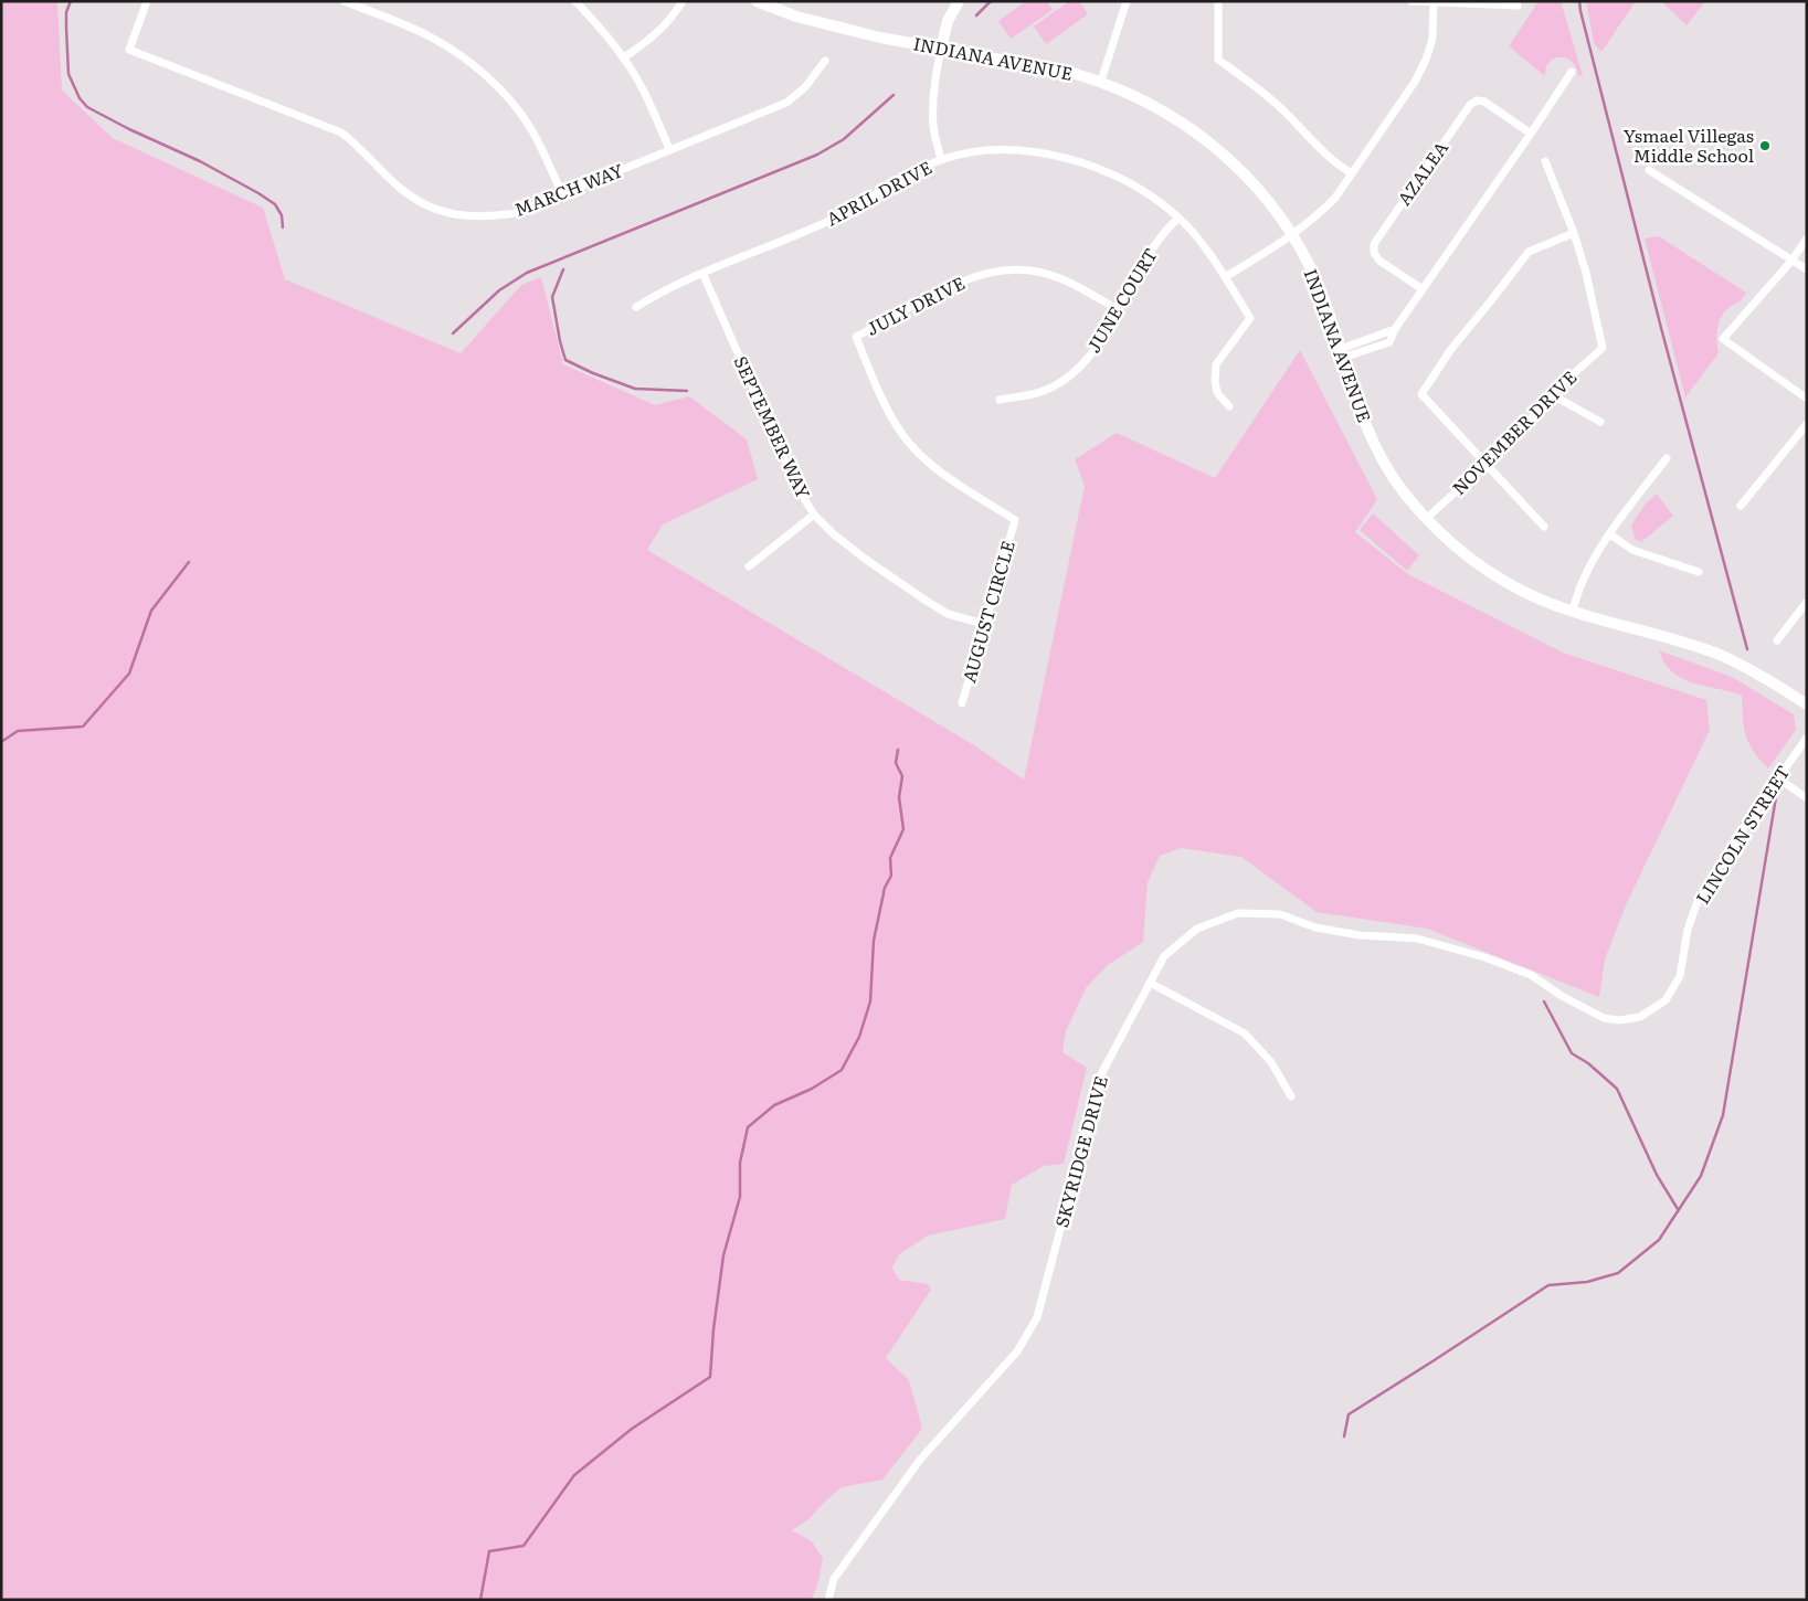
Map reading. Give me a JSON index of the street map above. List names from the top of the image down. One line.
{"streets":{"street":["INDIANA AVENUE","AZALEA","MARCH WAY","APRIL DRIVE","JUNE COURT","JULY DRIVE","SEPTEMBER WAY","NOVEMBER DRIVE","AUGUST CIRCLE","LINCOLN STREET","SKYRIDGE DRIVE"]},"crossings":[["INDIANA AVENUE","NOVEMBER DRIVE"],["APRIL DRIVE","JUNE COURT"],["APRIL DRIVE","SEPTEMBER WAY"],["JUNE COURT","JULY DRIVE"],["JULY DRIVE","AUGUST CIRCLE"],["SEPTEMBER WAY","AUGUST CIRCLE"],["LINCOLN STREET","SKYRIDGE DRIVE"]],"places":["Ysmael Villegas Middle School"]}
